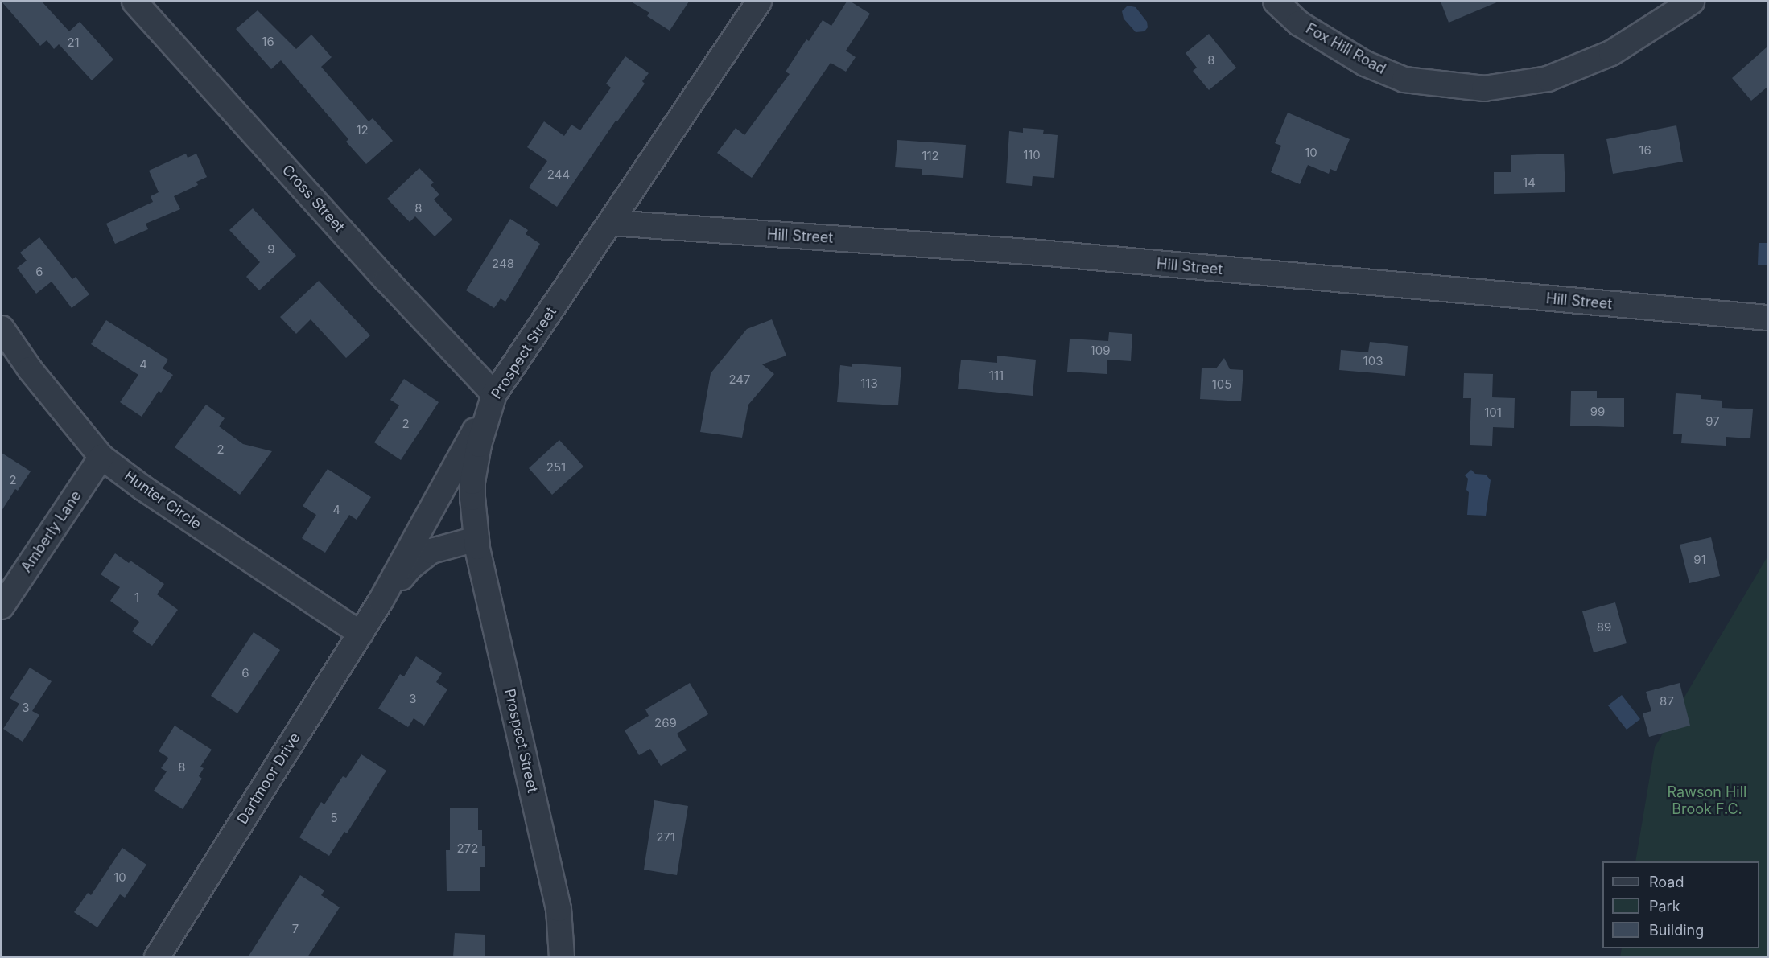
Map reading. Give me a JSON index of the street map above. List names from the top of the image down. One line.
{"streets":{"street":["Fox Hill Road","Cross Street","Hill Street","Prospect Street","Hunter Circle","Amberly Lane","Dartmoor Drive"]},"crossings":[["Cross Street","Prospect Street"],["Cross Street","Dartmoor Drive"],["Hill Street","Prospect Street"],["Prospect Street","Dartmoor Drive"],["Hunter Circle","Amberly Lane"],["Hunter Circle","Dartmoor Drive"]],"parks":["Rawson Hill Brook F.C."],"house_numbers":["16","21","8","12","16","10","110","112","244","14","8","9","248","6","109","103","4","111","247","113","105","99","101","97","2","2","251","2","4","91","1","89","6","3","87","3","269","8","5","271","272","10","7"],"legend":["Road","Park","Building"]}
